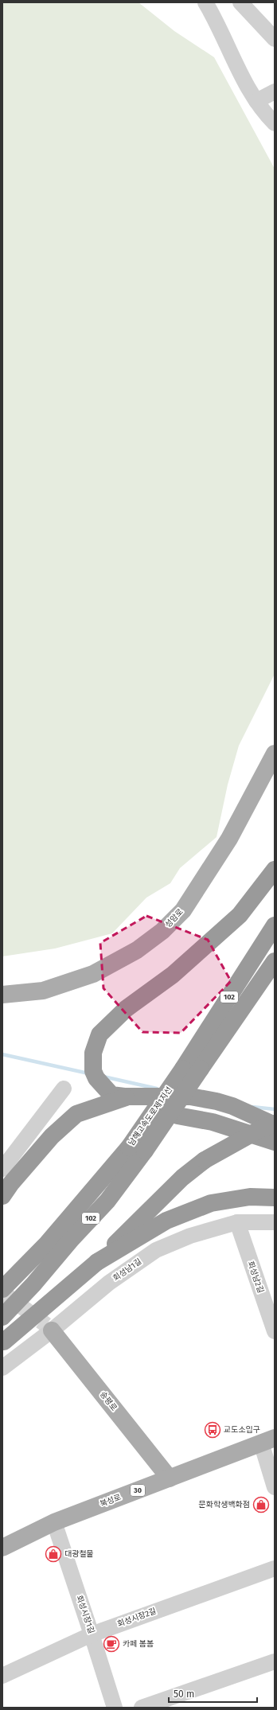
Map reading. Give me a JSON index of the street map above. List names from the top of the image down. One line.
{"streets":{"highway":["102","남해고속도로제1지선"],"main road":["성암로","송평로","30","북성로"],"street":["회성남1길","회성남2길","회성시장1길","회성시장2길"]},"crossings":[["회성남1길","회성남2길"],["회성남1길","송평로"],["송평로","북성로"],["북성로","회성시장1길"],["회성시장1길","회성시장2길"]],"places":{"bus stop":["교도소입구"],"shop":["문화학생백화점","대광철물"],"cafe":["카페 봄봄"]},"scale_bar":"50 m"}
